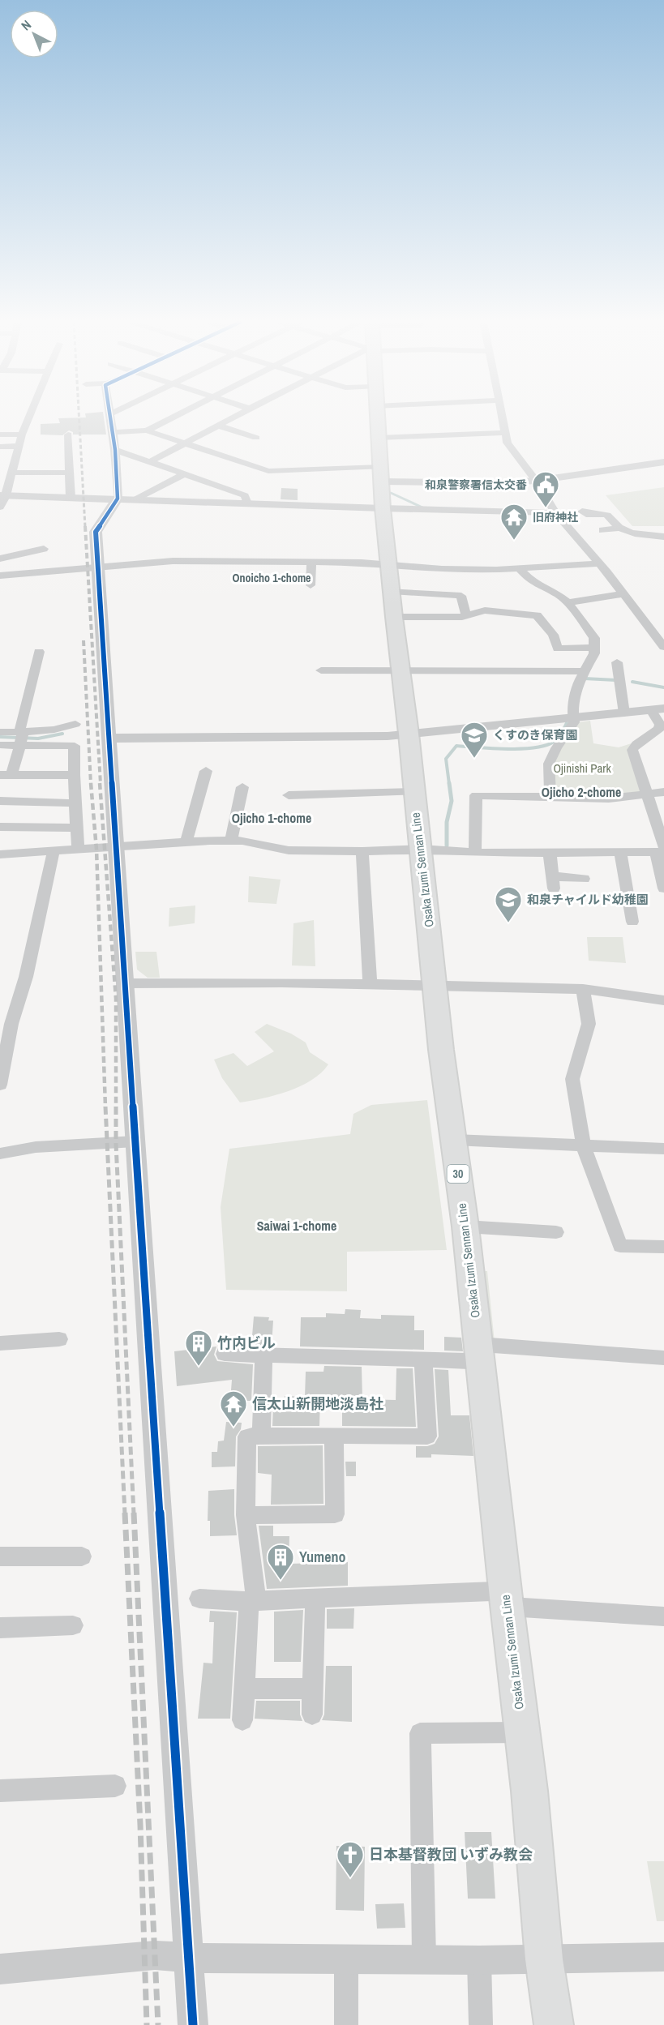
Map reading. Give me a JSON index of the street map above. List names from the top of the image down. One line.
{"streets":{"main road":["Osaka Izumi Sennan Line","30"]},"districts":["Onoicho 1-chome","Ojicho 2-chome","Ojicho 1-chome","Saiwai 1-chome"],"parks":["Ojinishi Park"],"places":{"public building":["和泉警察署信太交番"],"temple":["旧府神社","信太山新開地淡島社"],"school or university":["くすのき保育園","和泉チャイルド幼稚園"],"building":["竹内ビル","Yumeno"],"church":["日本基督教団 いずみ教会"]},"north":"top left"}
